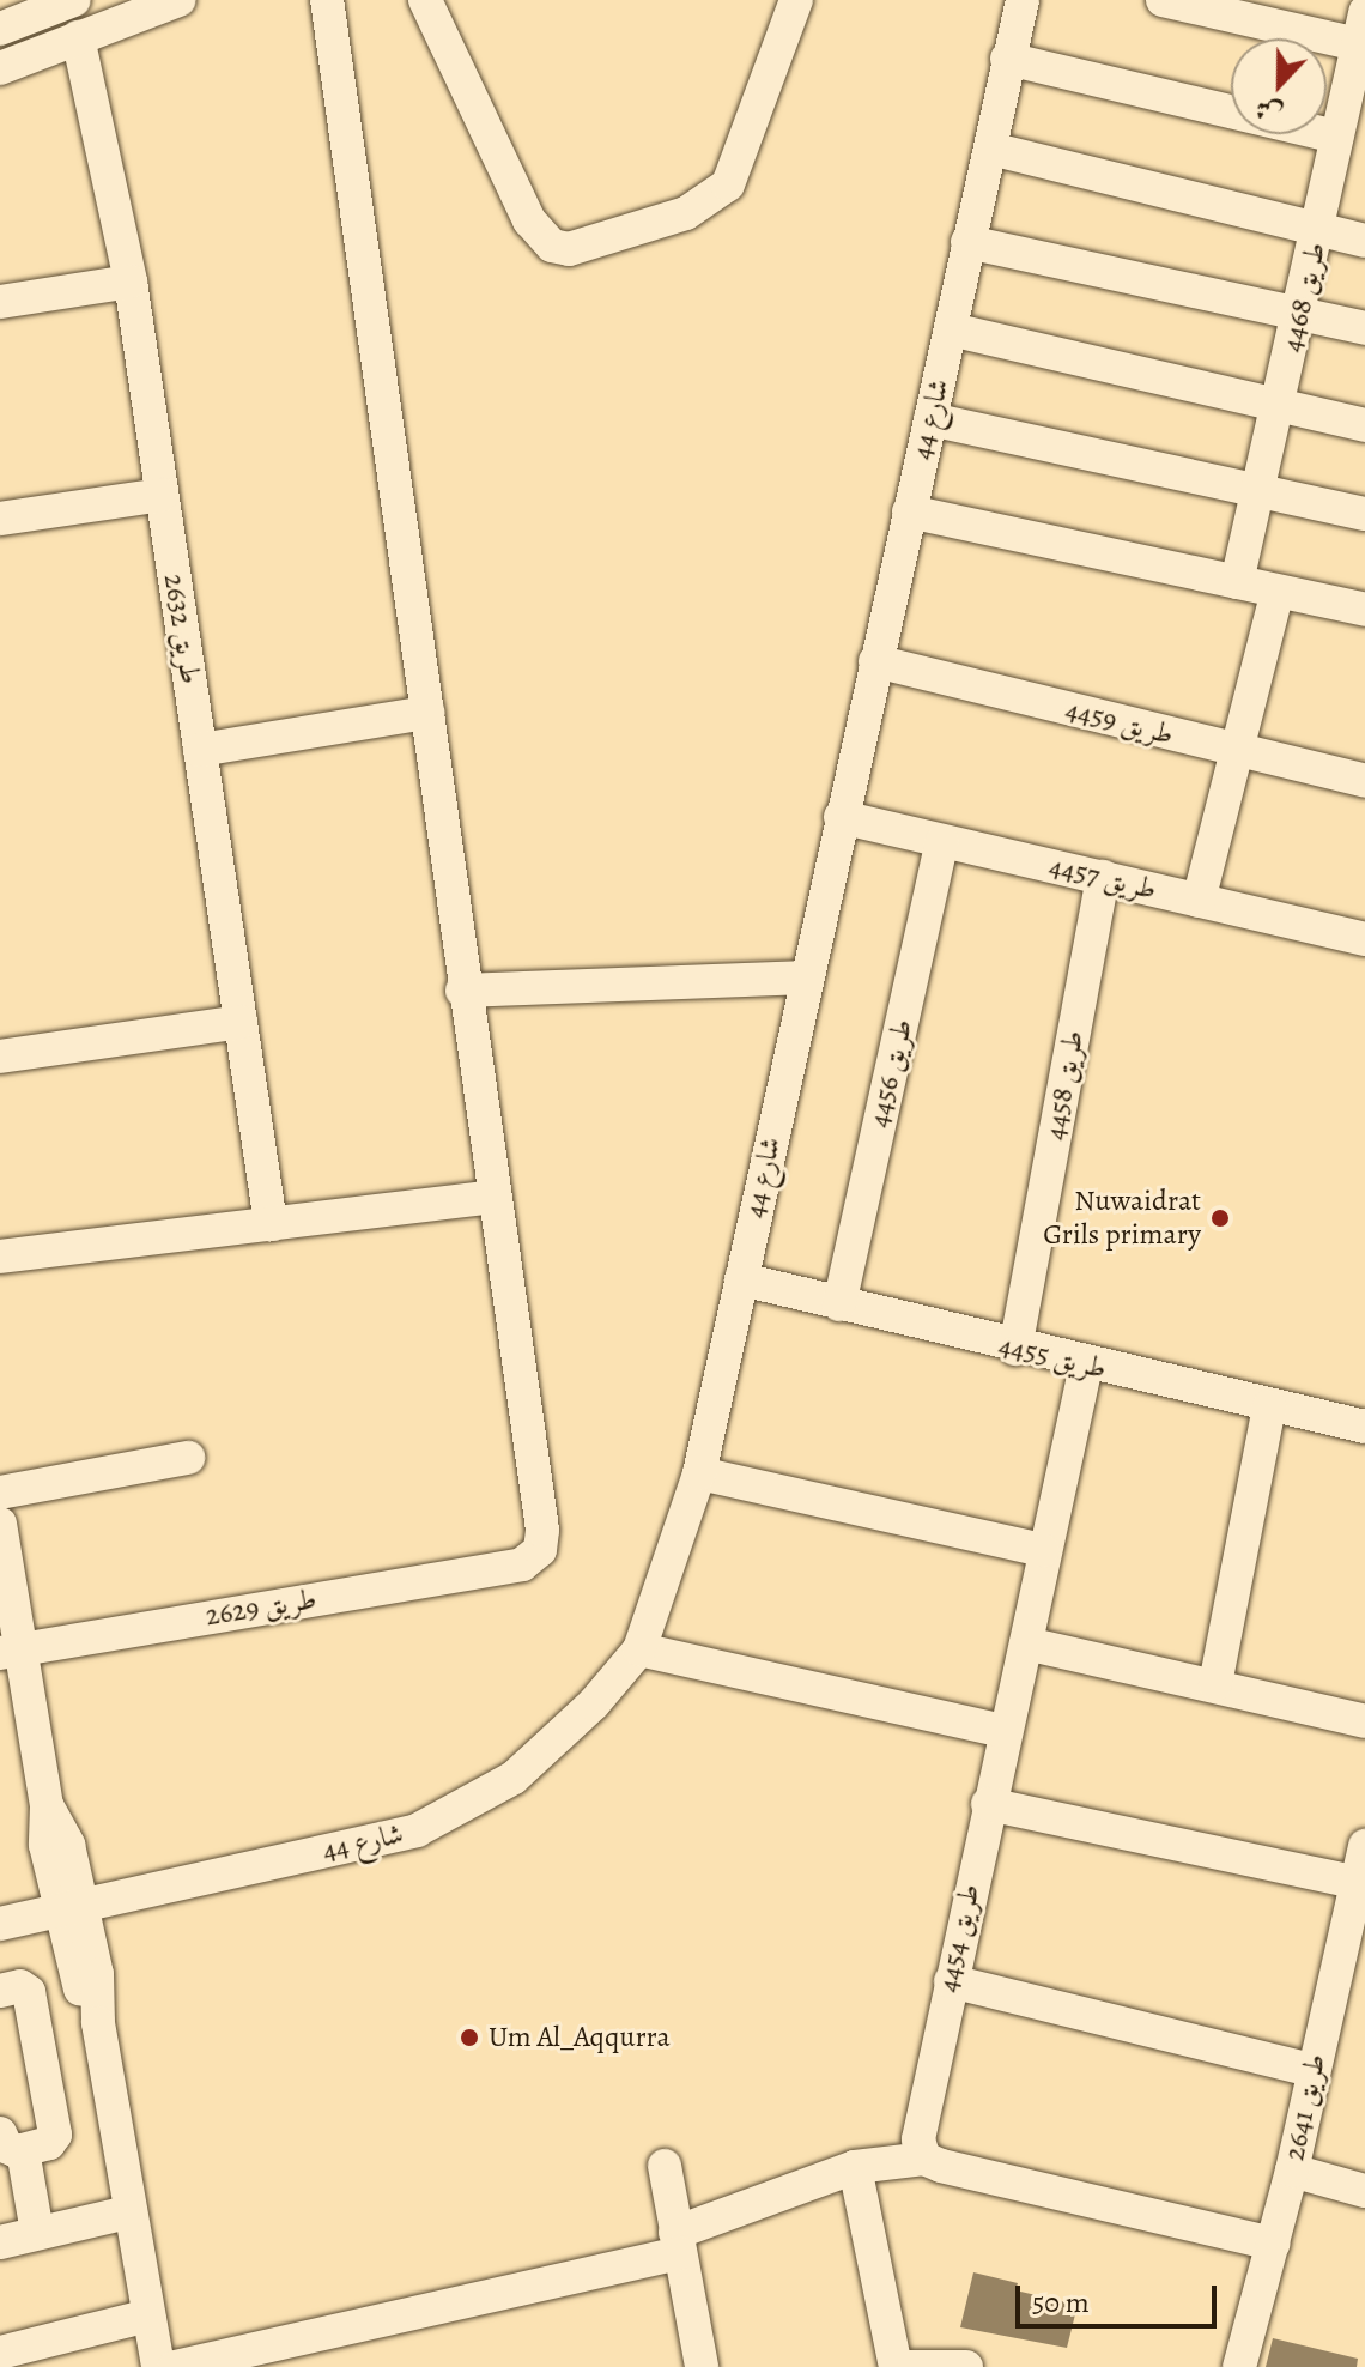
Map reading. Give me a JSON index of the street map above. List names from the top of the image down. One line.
{"streets":{"street":["طريق 4468","شارع 44","طريق 2632","طريق 4459","طريق 4457","طريق 4456","طريق 4458","طريق 4455","طريق 2629","طريق 4454","طريق 2641"]},"crossings":[["شارع 44","طريق 4459"],["شارع 44","طريق 4457"],["شارع 44","طريق 4455"],["طريق 4457","طريق 4456"],["طريق 4457","طريق 4458"],["طريق 4456","طريق 4455"],["طريق 4458","طريق 4455"],["طريق 4455","طريق 4454"]],"places":["Nuwaidrat Grils primary","Um Al_Aqqurra"],"scale_bar":"50 m","north":"bottom"}
